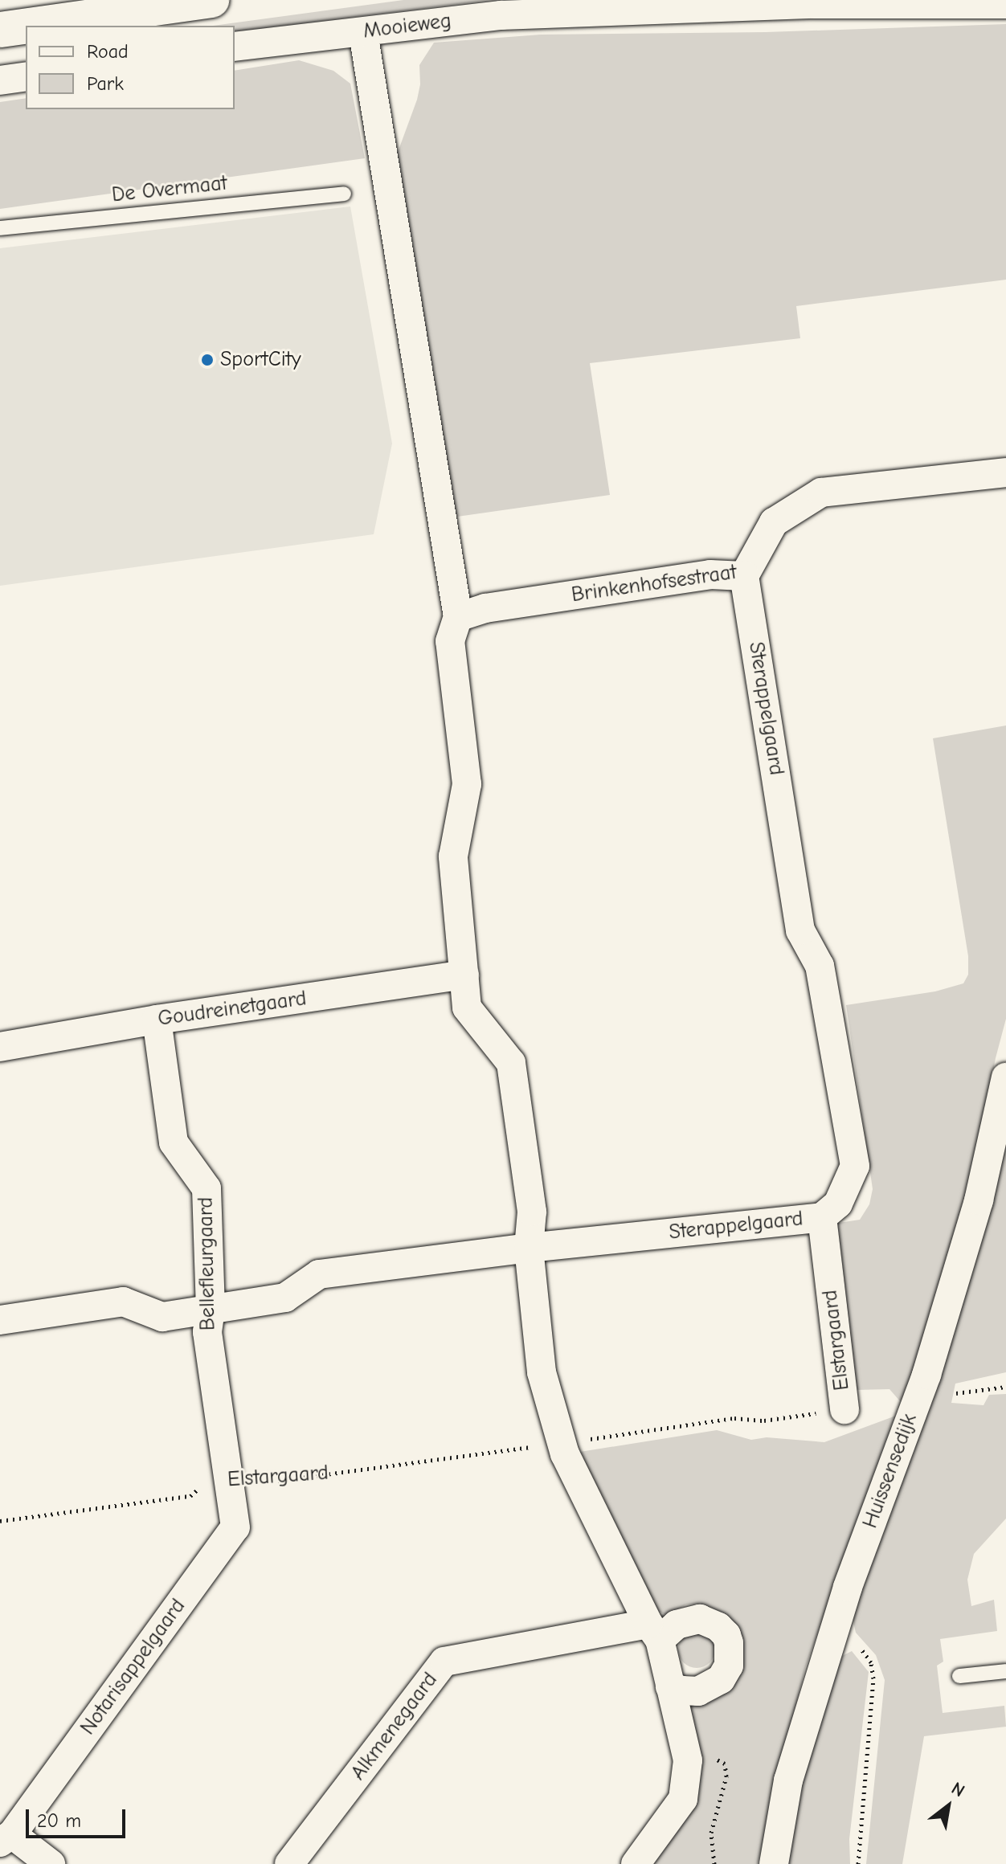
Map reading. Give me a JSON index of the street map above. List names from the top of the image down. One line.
{"streets":{"street":["Mooieweg","Brinkenhofsestraat","Sterappelgaard","Goudreinetgaard","Bellefleurgaard","Elstargaard","Huissensedijk","Notarisappelgaard","Alkmenegaard"],"lane":["De Overmaat"]},"crossings":[["Brinkenhofsestraat","Sterappelgaard"],["Sterappelgaard","Bellefleurgaard"],["Sterappelgaard","Elstargaard"],["Goudreinetgaard","Bellefleurgaard"],["Bellefleurgaard","Elstargaard"],["Bellefleurgaard","Notarisappelgaard"],["Elstargaard","Notarisappelgaard"]],"places":["SportCity"],"legend":["Road","Park"],"scale_bar":"20 m","north":"top right"}
